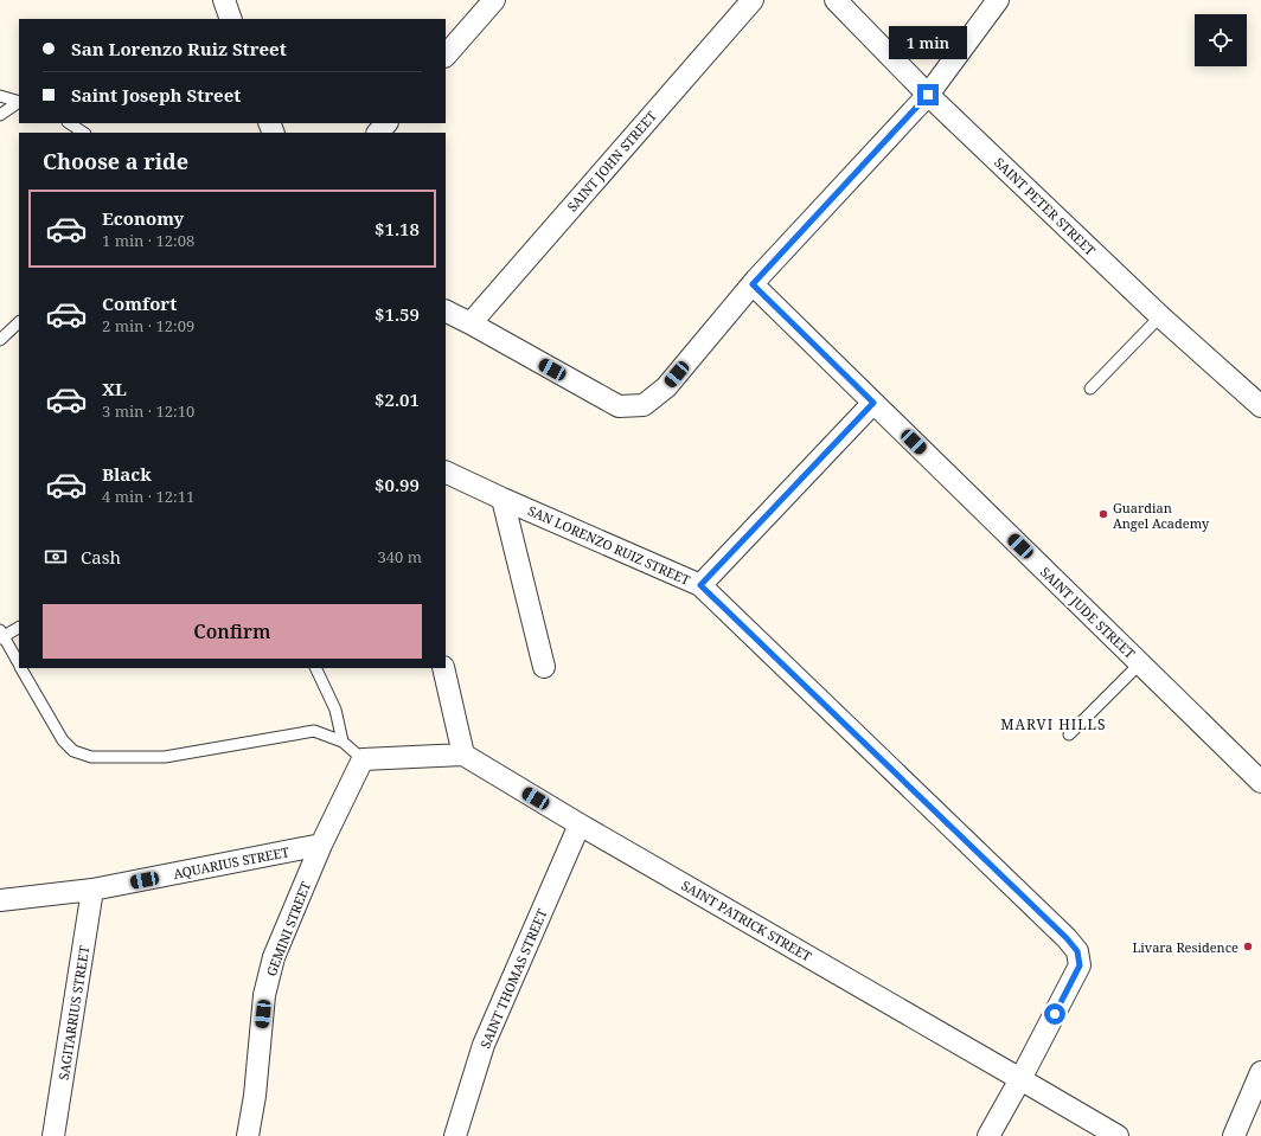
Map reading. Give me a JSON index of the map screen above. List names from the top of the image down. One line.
{"streets":{"street":["SAINT JOHN STREET","SAINT PETER STREET","SAN LORENZO RUIZ STREET","SAINT JUDE STREET","AQUARIUS STREET","SAINT PATRICK STREET","GEMINI STREET","SAINT THOMAS STREET","SAGITARRIUS STREET"]},"crossings":[["SAN LORENZO RUIZ STREET","SAINT PATRICK STREET"],["AQUARIUS STREET","GEMINI STREET"],["AQUARIUS STREET","SAGITARRIUS STREET"],["SAINT PATRICK STREET","SAINT THOMAS STREET"]],"districts":["MARVI HILLS"],"places":["Guardian Angel Academy","Livara Residence"],"page":{"banner":["San Lorenzo Ruiz Street","Saint Joseph Street"],"bubble":"1 min","heading":"Choose a ride","list":[{"name":"Economy","note":"1 min · 12:08","value":"$1.18"},{"name":"Comfort","note":"2 min · 12:09","value":"$1.59"},{"name":"XL","note":"3 min · 12:10","value":"$2.01"},{"name":"Black","note":"4 min · 12:11","value":"$0.99"}],"pay":["Cash","340 m"],"buttons":"Confirm"}}
